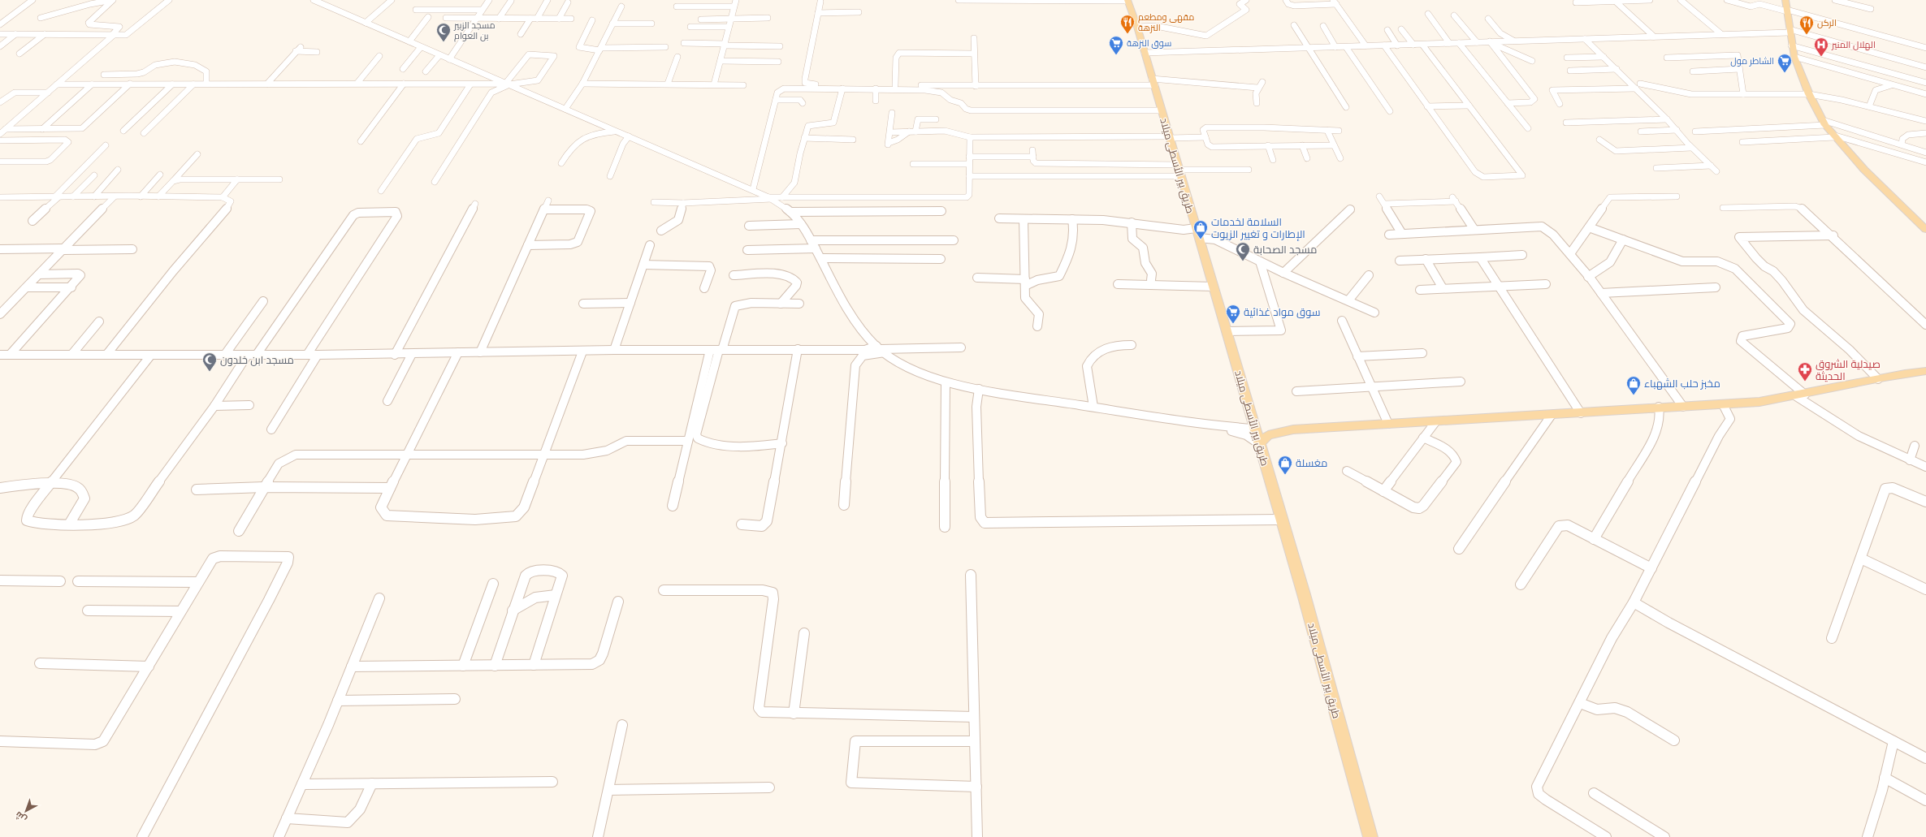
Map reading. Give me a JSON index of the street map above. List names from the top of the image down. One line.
{"streets":{"main road":["طريق بير الأسطى ميلاد"]},"places":{"restaurant":["مقهى ومطعم النزهة","الركن"],"mosque":["مسجد الزبير بن العوام","مسجد الصحابة","مسجد ابن خلدون"],"supermarket":["سوق النزهة","الشاطر مول","سوق مواد غذائية"],"hospital":["الهلال المنير"],"shop":["السلامة لخدمات الإطارات و تغيير الزيوت","مخبز حلب الشهباء","مغسلة"],"pharmacy":["صيدلية الشروق الحديثة"]},"north":"bottom left"}
